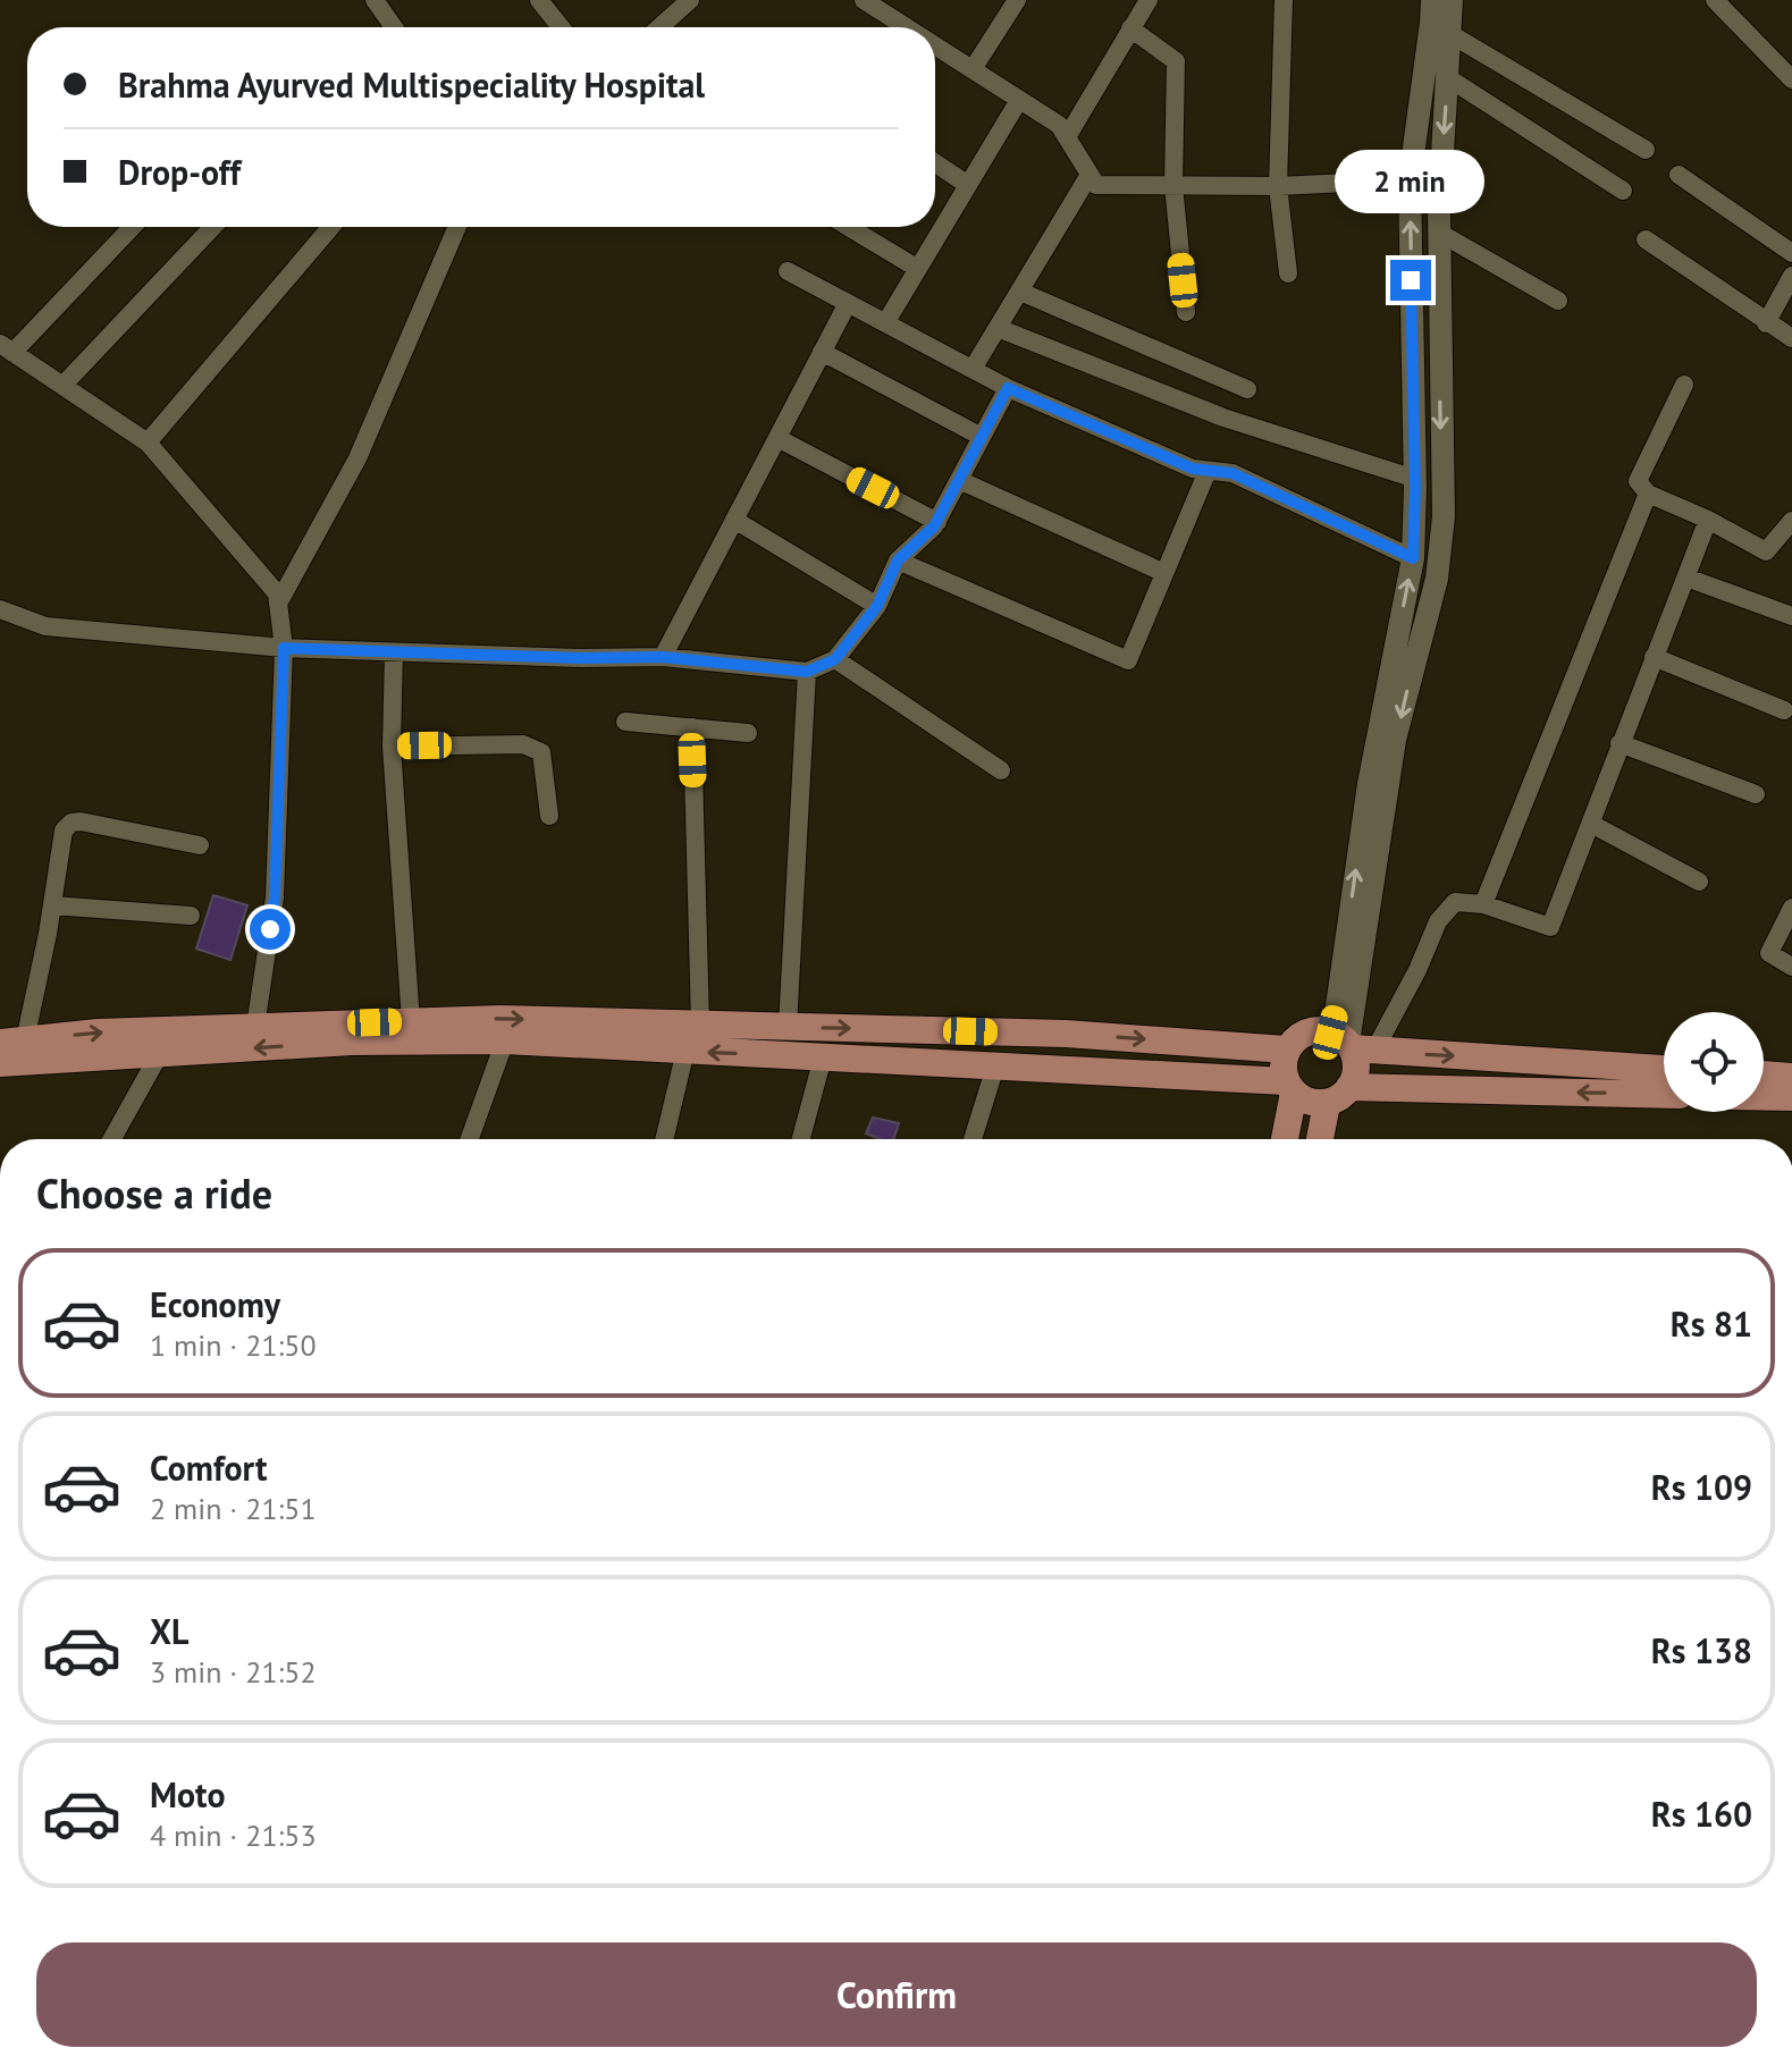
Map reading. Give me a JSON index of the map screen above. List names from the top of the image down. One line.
{"page":{"banner":["Brahma Ayurved Multispeciality Hospital","Drop-off"],"bubble":"2 min","heading":"Choose a ride","list":[{"name":"Economy","note":"1 min · 21:50","value":"Rs 81"},{"name":"Comfort","note":"2 min · 21:51","value":"Rs 109"},{"name":"XL","note":"3 min · 21:52","value":"Rs 138"},{"name":"Moto","note":"4 min · 21:53","value":"Rs 160"}],"buttons":"Confirm"}}
